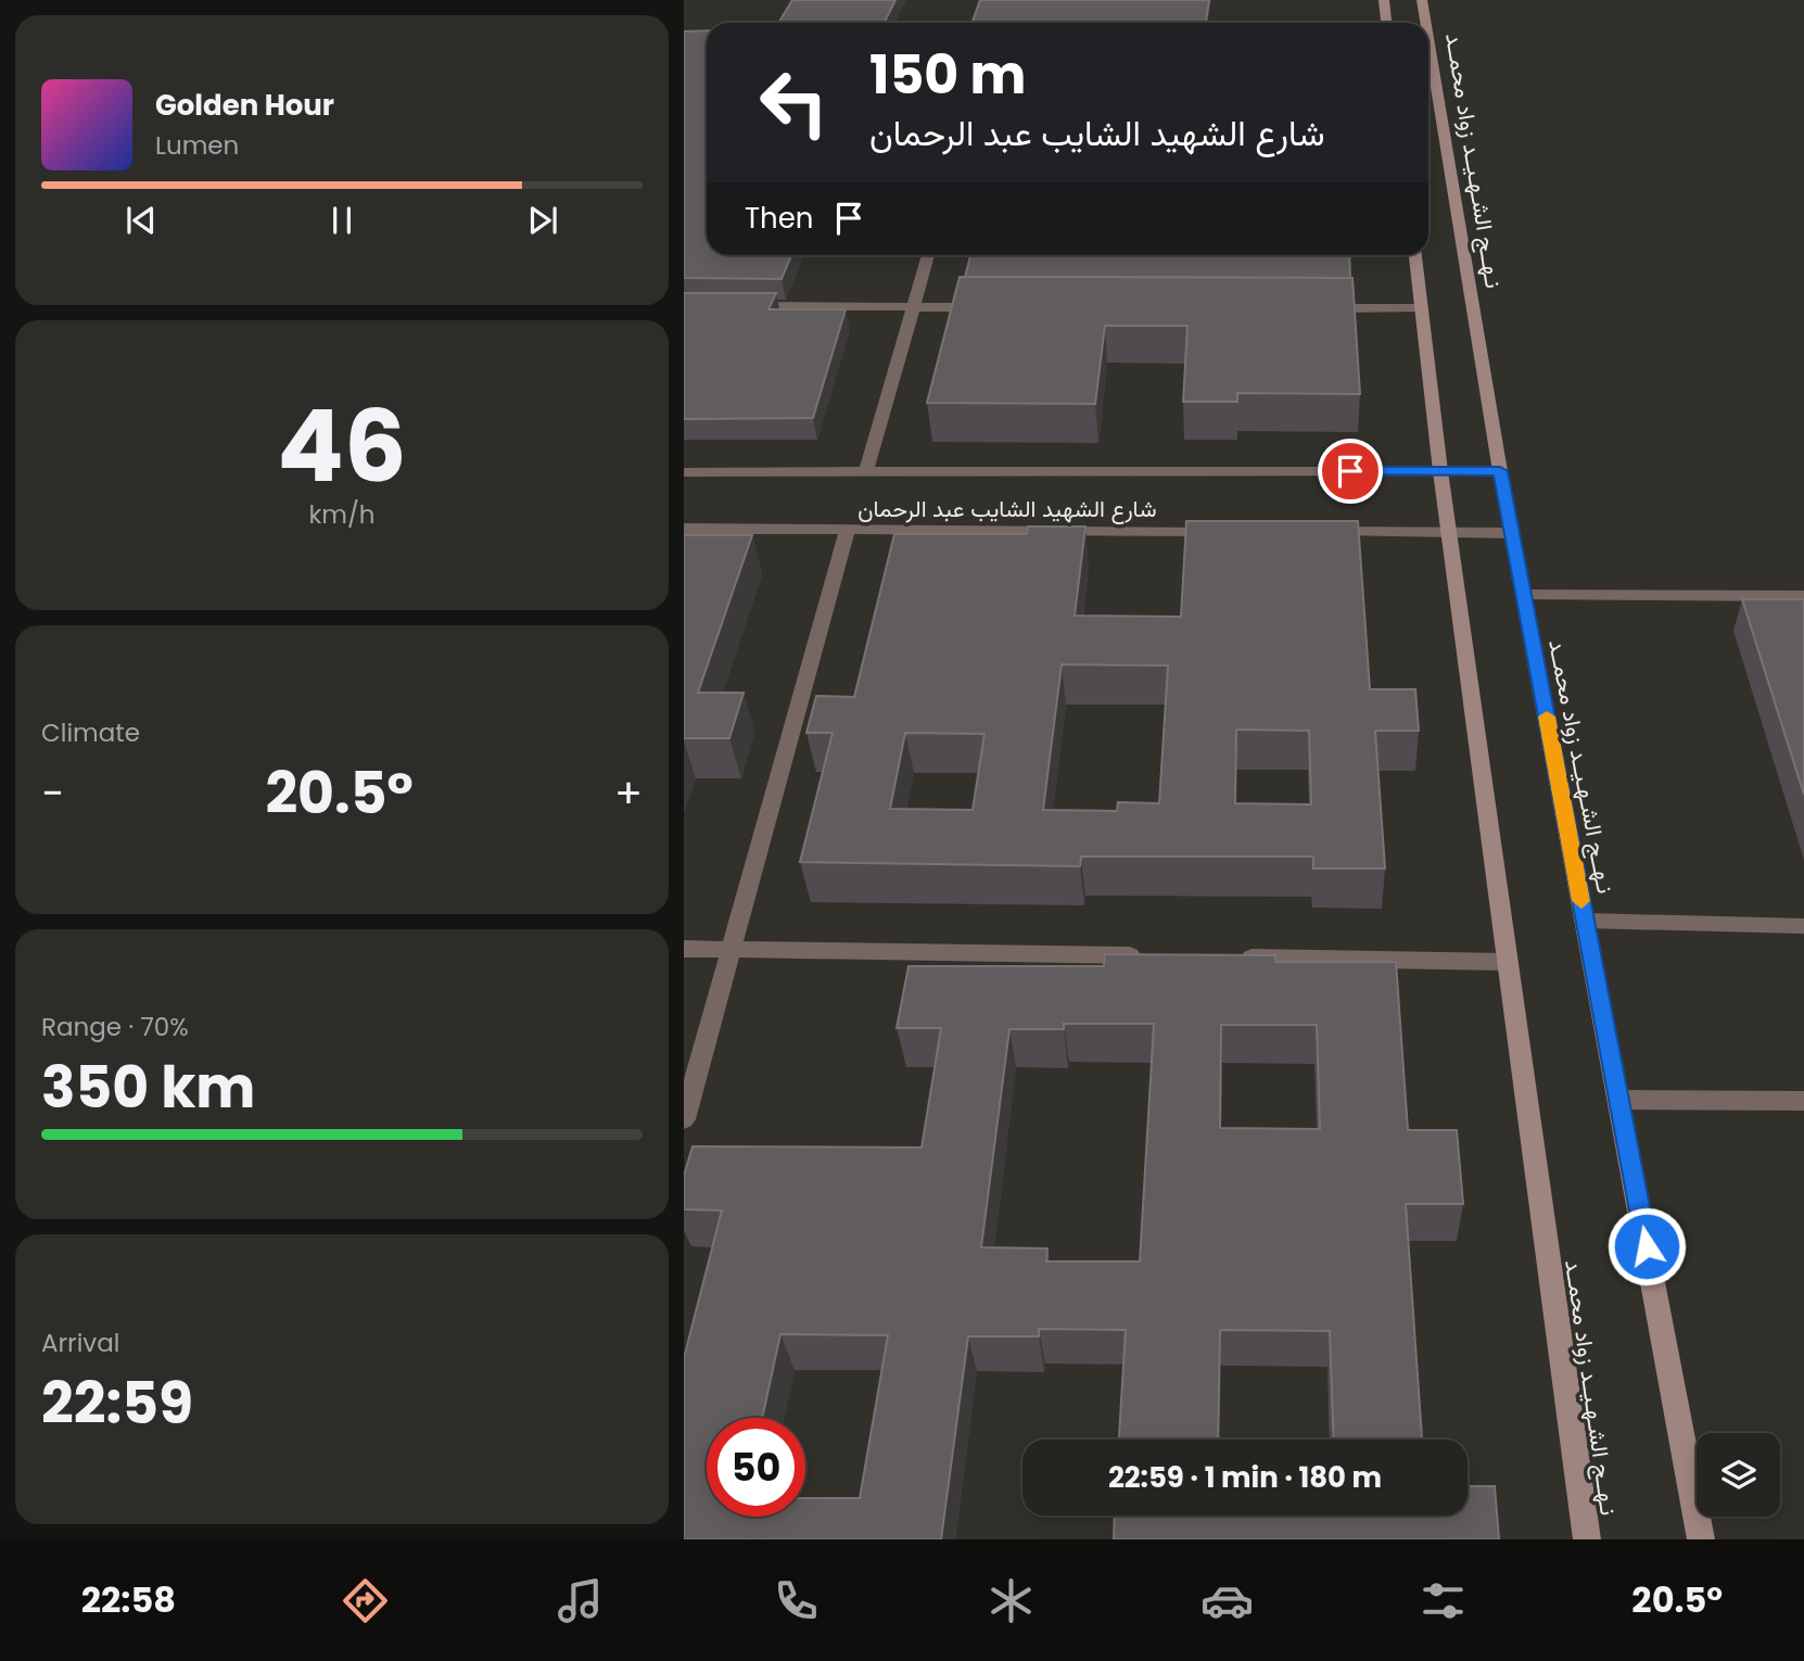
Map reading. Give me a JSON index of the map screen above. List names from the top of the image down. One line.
{"streets":{"main road":["نـهــج الشـهـيــد زواد محمــد"],"street":["شارع الشهيد الشايب عبد الرحمان"]},"crossings":[["نـهــج الشـهـيــد زواد محمــد","شارع الشهيد الشايب عبد الرحمان"]],"page":{"turn":["150 m","شارع الشهيد الشايب عبد الرحمان"],"song":["Golden Hour","Lumen"],"then":"Then","tile":[["46","km/h"],"Climate",["Range · 70%","350 km"],["Arrival","22:59"]],"heat":["−","20.5°","+"],"limit":"50","trip":"22:59 · 1 min · 180 m","tabs":["22:58","20.5°"]}}
